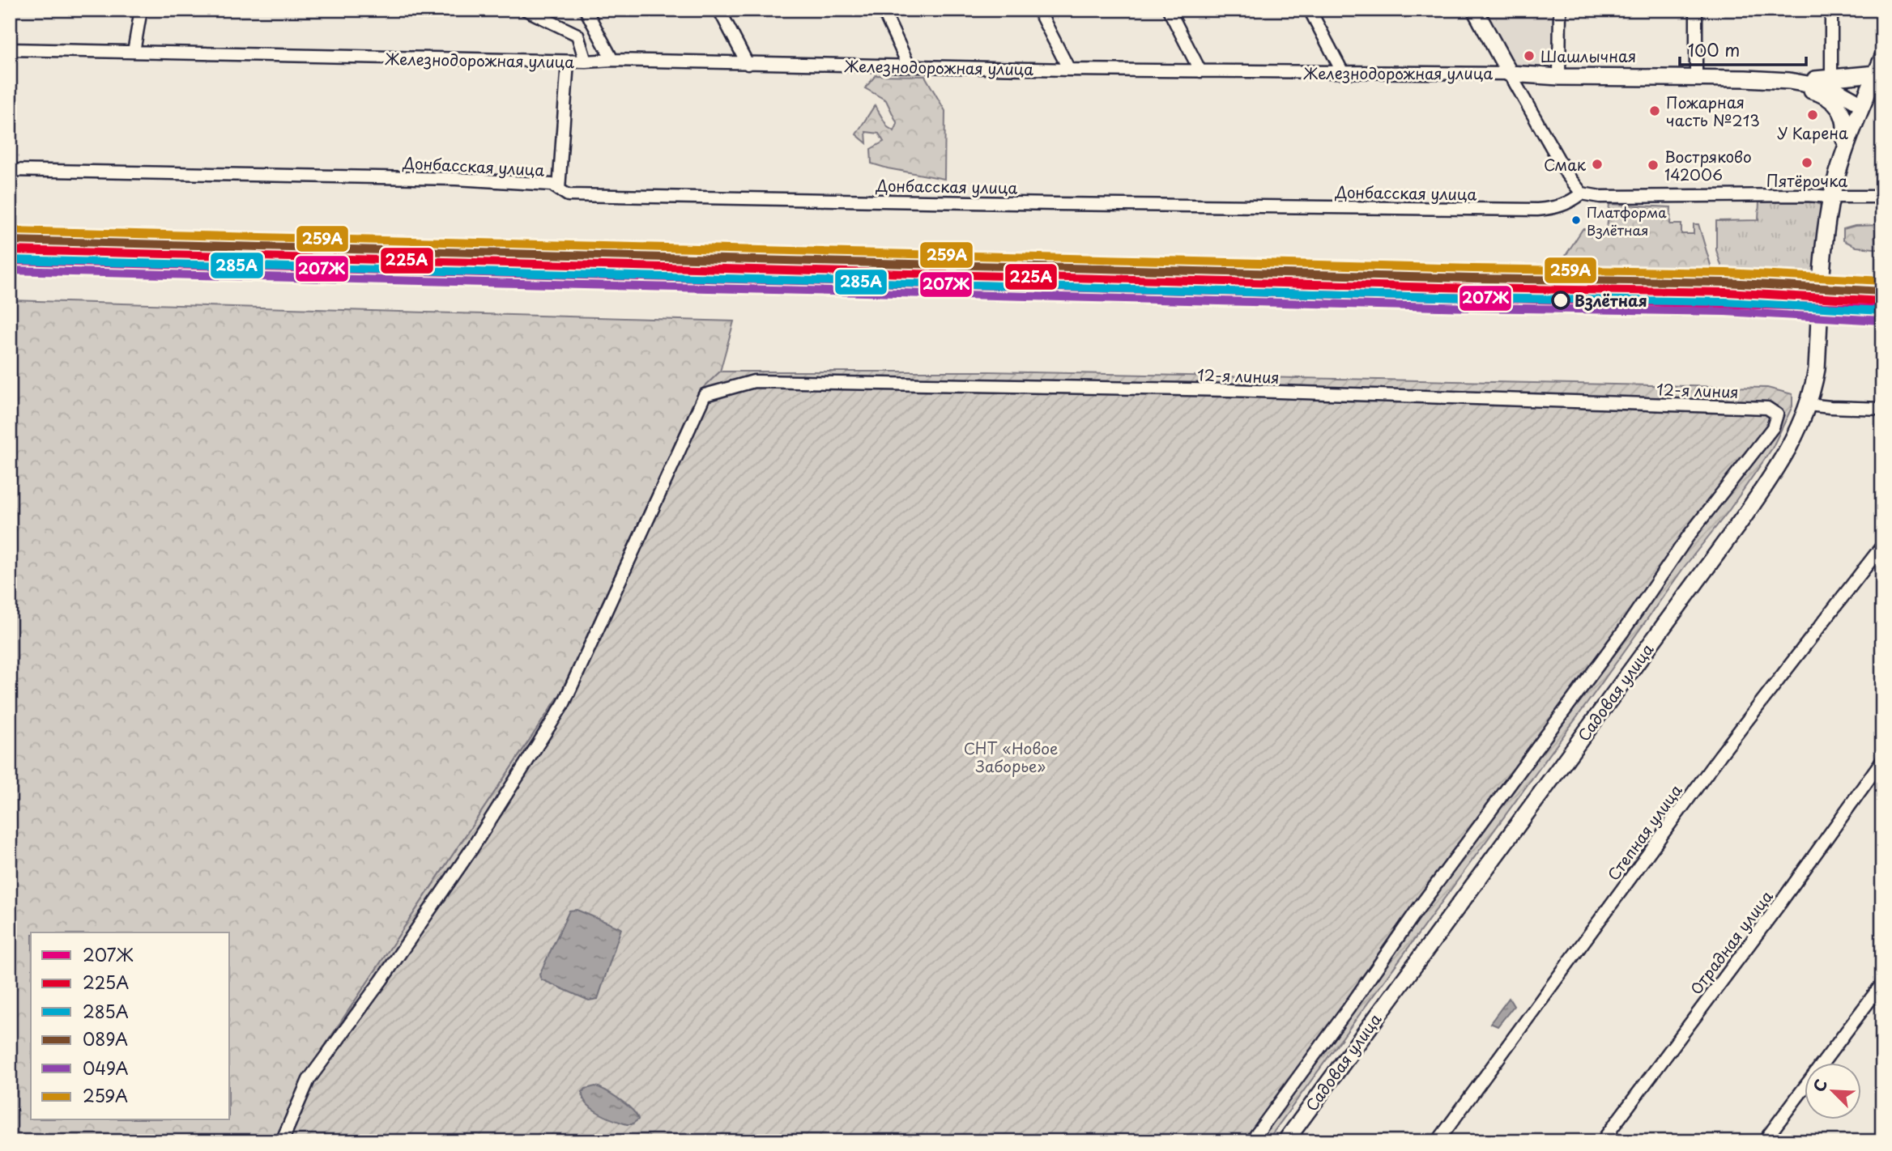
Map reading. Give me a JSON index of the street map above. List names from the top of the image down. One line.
{"streets":{"main road":["Железнодорожная улица","Садовая улица"],"street":["Донбасская улица","12-я линия","Степная улица","Отрадная улица"]},"parks":["СНТ «Новое Заборье»"],"places":["Шашлычная","Пожарная часть №213","У Карена","Пятёрочка","Смак","Востряково 142006","Платформа Взлётная","Взлётная"],"lines":["transit line 259А","transit line 089А","transit line 225А","transit line 285А","transit line 207Ж","transit line 049А"],"legend":["207Ж","225А","285А","089А","049А","259А"],"scale_bar":"100 m","north":"top left"}
